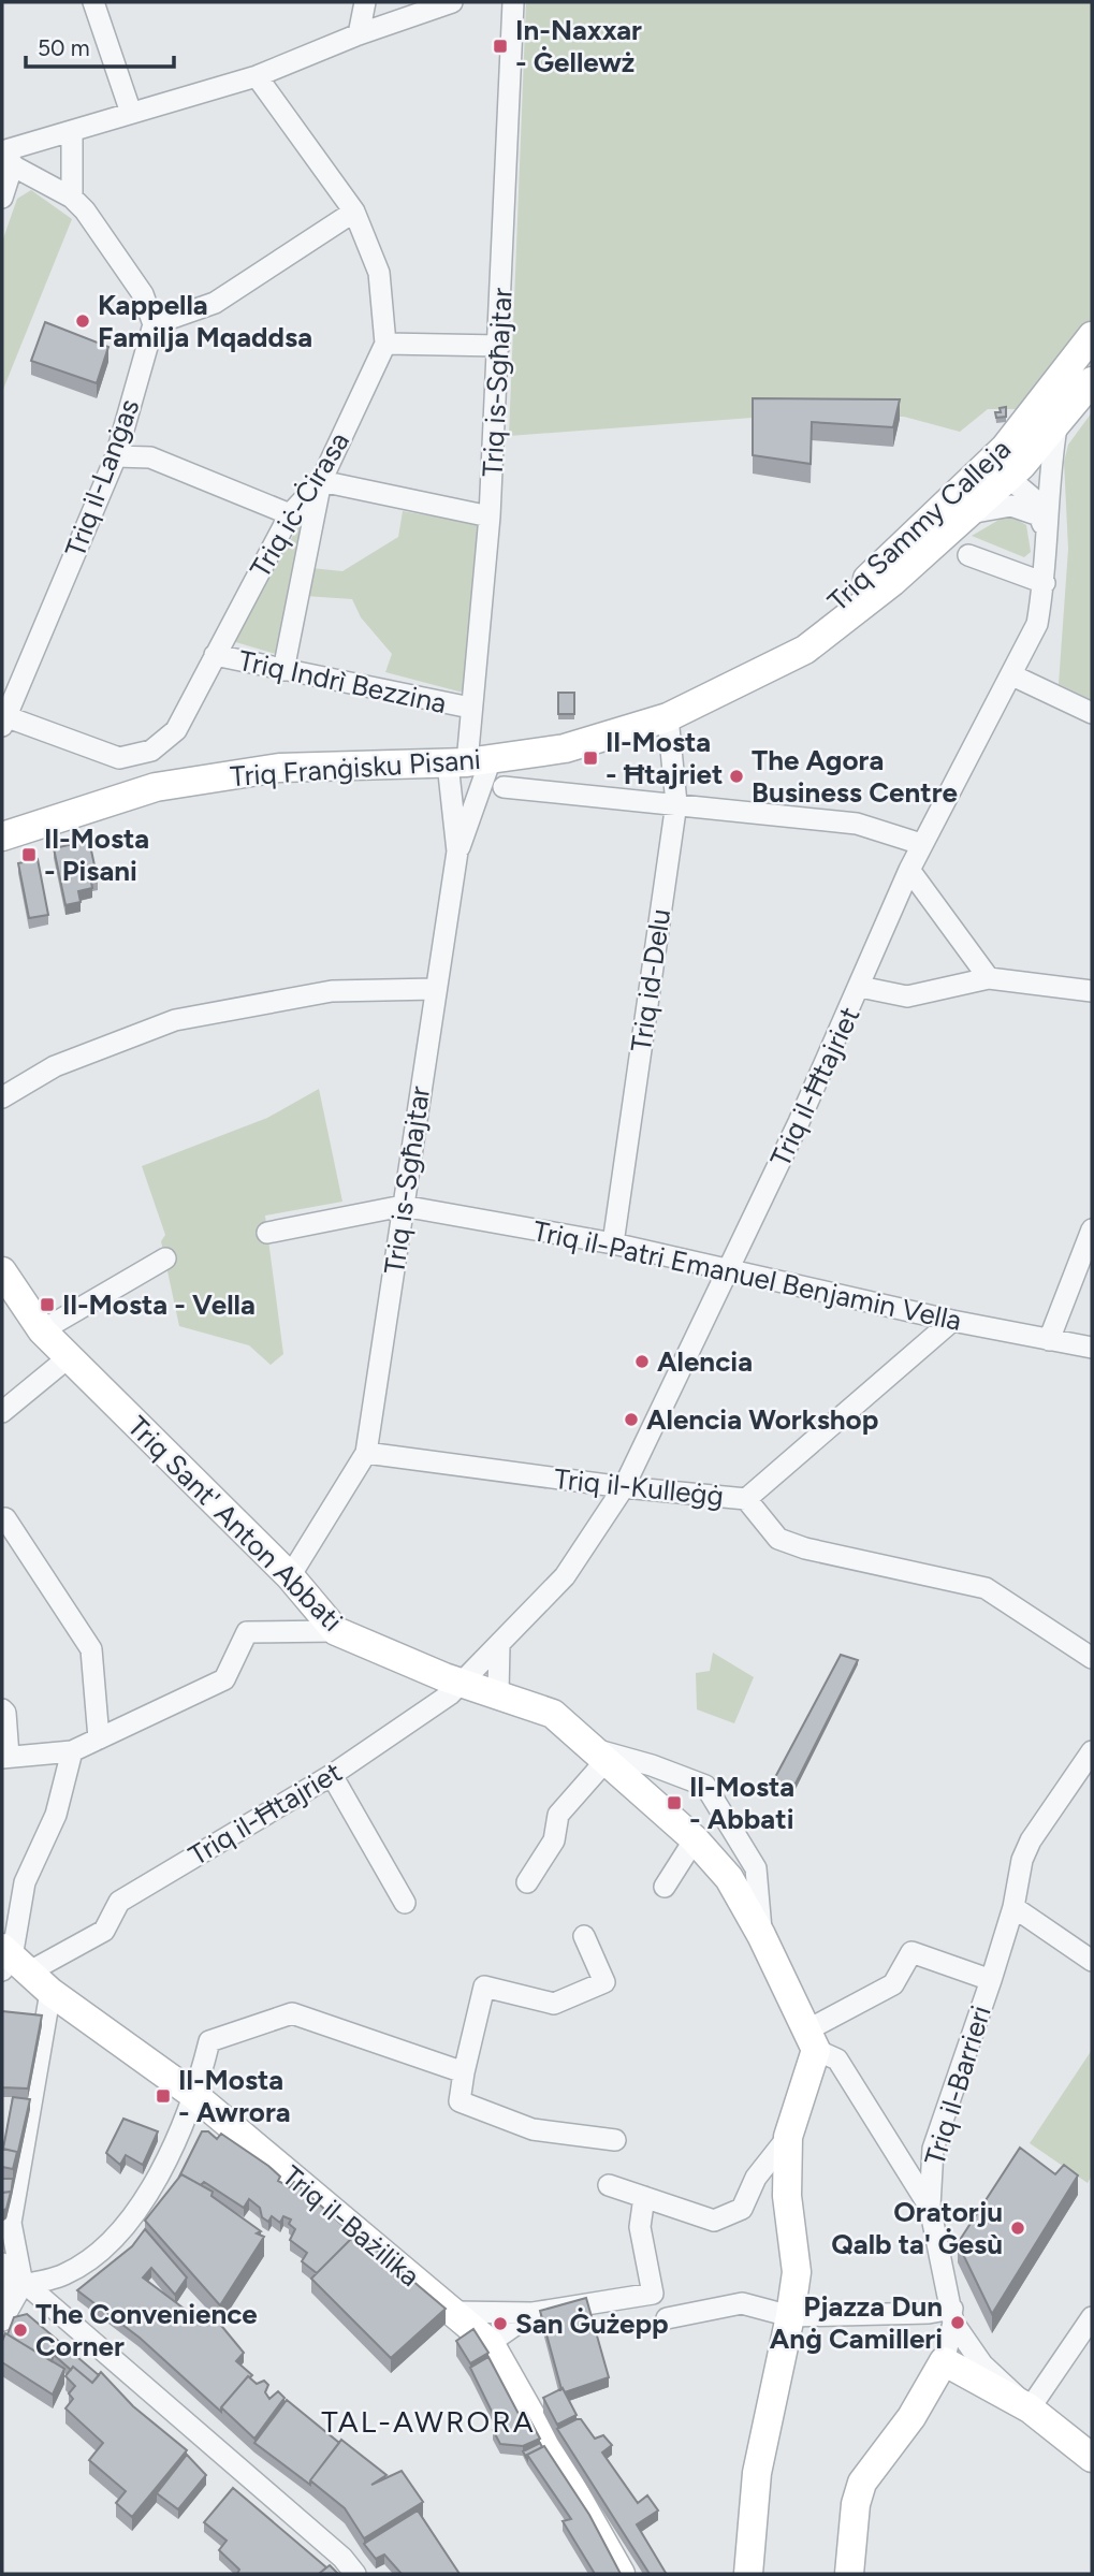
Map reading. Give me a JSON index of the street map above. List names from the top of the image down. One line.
{"streets":{"street":["Triq is-Sgħajtar","Triq il-Lanġas","Triq iċ-Ċirasa","Triq Sammy Calleja","Triq Indrì Bezzina","Triq Franġisku Pisani","Triq id-Delu","Triq il-Ħtajriet","Triq il-Patri Emanuel Benjamin Vella","Triq il-Kulleġġ","Triq Sant' Anton Abbati","Triq il-Barrieri","Triq il-Bażilika"]},"crossings":[["Triq is-Sgħajtar","Triq Indrì Bezzina"],["Triq is-Sgħajtar","Triq Franġisku Pisani"],["Triq is-Sgħajtar","Triq il-Patri Emanuel Benjamin Vella"],["Triq is-Sgħajtar","Triq il-Kulleġġ"],["Triq is-Sgħajtar","Triq Sant' Anton Abbati"],["Triq il-Lanġas","Triq iċ-Ċirasa"],["Triq iċ-Ċirasa","Triq Indrì Bezzina"],["Triq Sammy Calleja","Triq Franġisku Pisani"],["Triq Sammy Calleja","Triq id-Delu"],["Triq Sammy Calleja","Triq il-Ħtajriet"],["Triq Franġisku Pisani","Triq id-Delu"],["Triq id-Delu","Triq il-Patri Emanuel Benjamin Vella"],["Triq il-Ħtajriet","Triq il-Patri Emanuel Benjamin Vella"],["Triq il-Ħtajriet","Triq il-Kulleġġ"],["Triq il-Ħtajriet","Triq Sant' Anton Abbati"],["Triq il-Ħtajriet","Triq il-Bażilika"],["Triq Sant' Anton Abbati","Triq il-Barrieri"]],"districts":["TAL-AWRORA"],"places":{"transit":["In-Naxxar - Ġellewż","Il-Mosta - Ħtajriet","Il-Mosta - Pisani","Il-Mosta - Vella","Il-Mosta - Abbati","Il-Mosta - Awrora"],"other":["Kappella Familja Mqaddsa","The Agora Business Centre","Alencia","Alencia Workshop","Oratorju Qalb ta' Ġesù","Pjazza Dun Anġ Camilleri","San Ġużepp","The Convenience Corner"]},"scale_bar":"50 m"}
